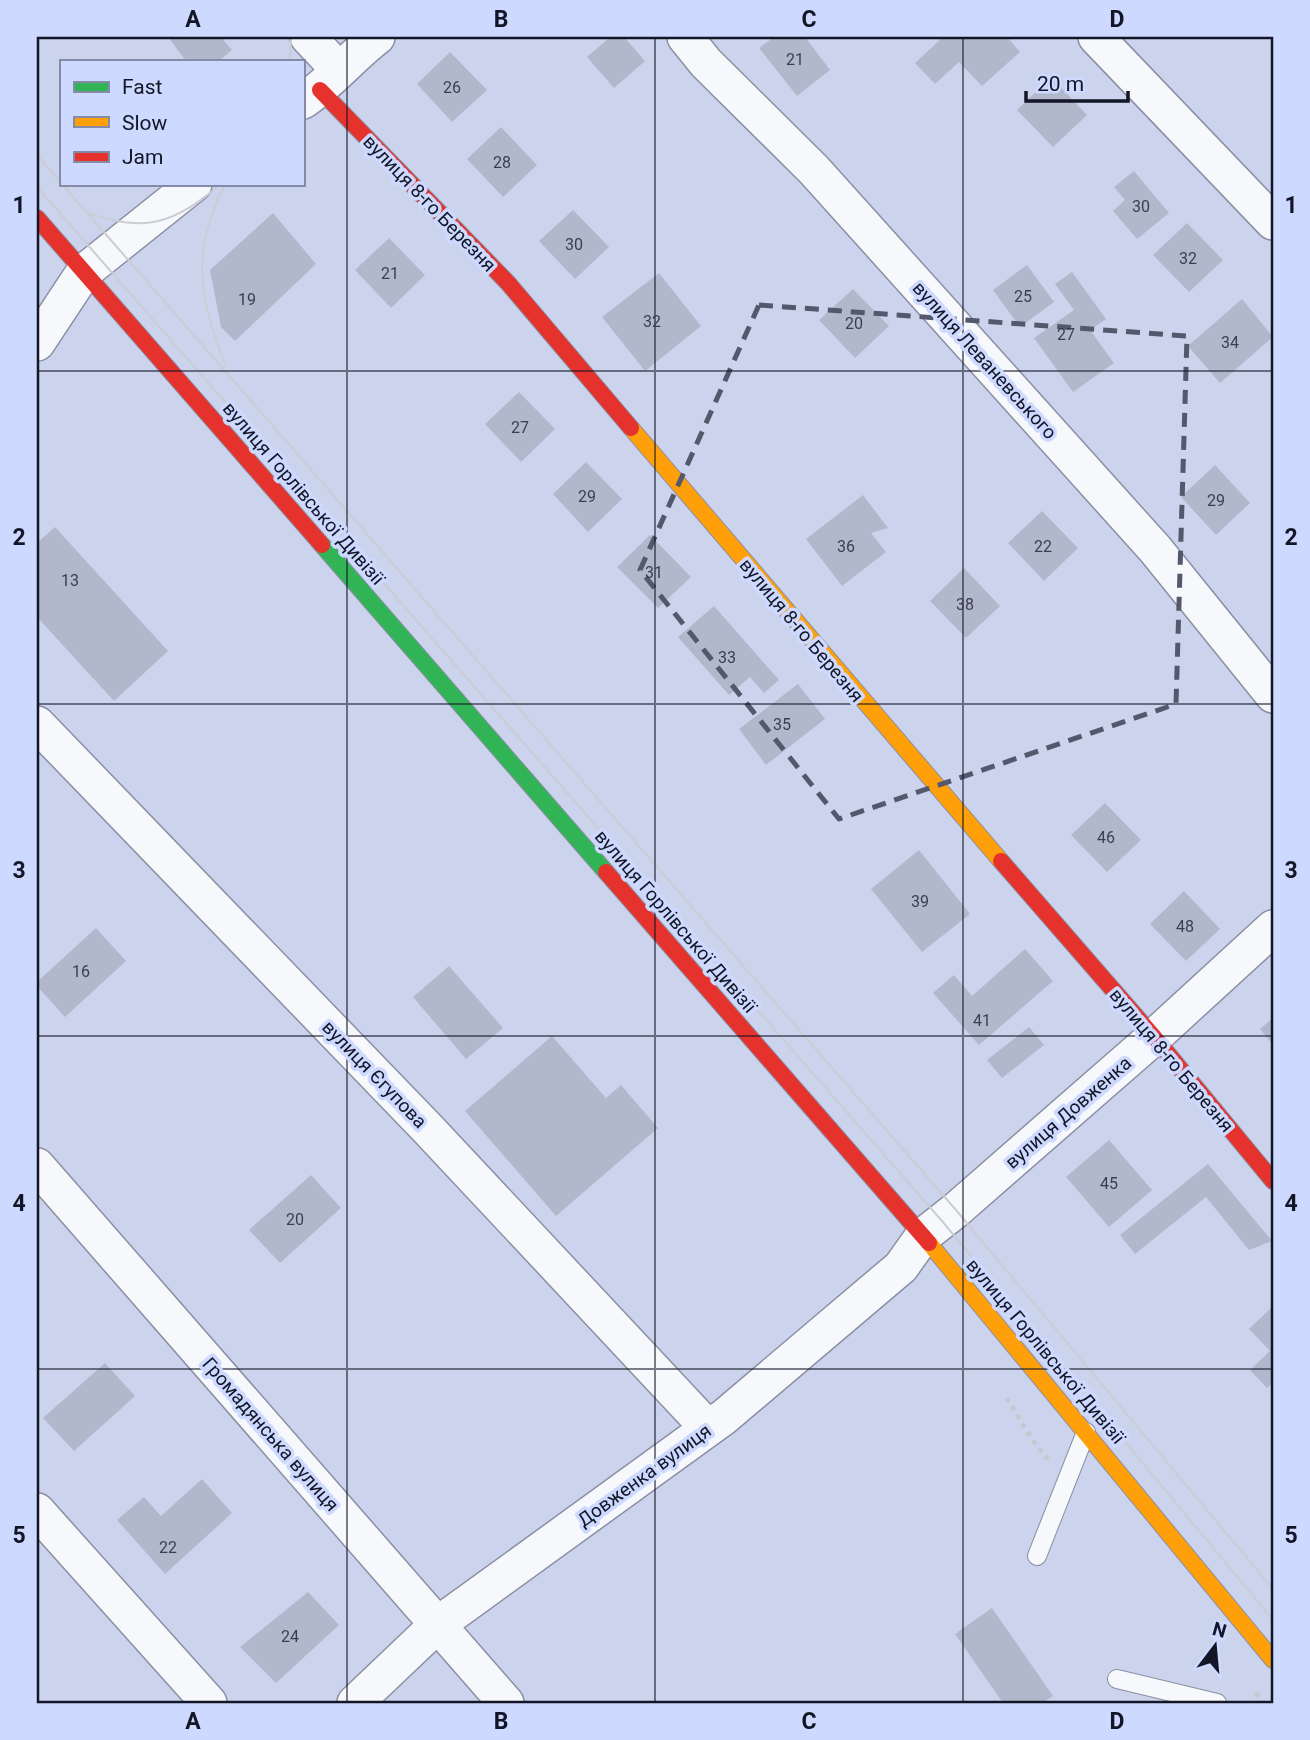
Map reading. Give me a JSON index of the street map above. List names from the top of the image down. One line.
{"streets":{"main road":["вулиця 8-го Березня","вулиця Горлівської Дивізії"],"street":["вулиця Леваневського","вулиця Єгупова","вулиця Довженка","Громадянська вулиця","Довженка вулиця"]},"crossings":[["вулиця 8-го Березня","вулиця Довженка"],["вулиця Горлівської Дивізії","вулиця Довженка"],["вулиця Горлівської Дивізії","Довженка вулиця"],["вулиця Єгупова","Довженка вулиця"],["вулиця Довженка","Довженка вулиця"],["Громадянська вулиця","Довженка вулиця"]],"house_numbers":["21","26","28","30","30","32","21","25","19","32","20","27","34","27","29","29","36","22","31","13","38","33","35","46","39","48","16","41","45","20","22","24"],"legend":["Fast","Slow","Jam"],"scale_bar":"20 m","north":"top","grid":{"columns":["A","B","C","D"],"rows":["1","2","3","4","5"]}}
